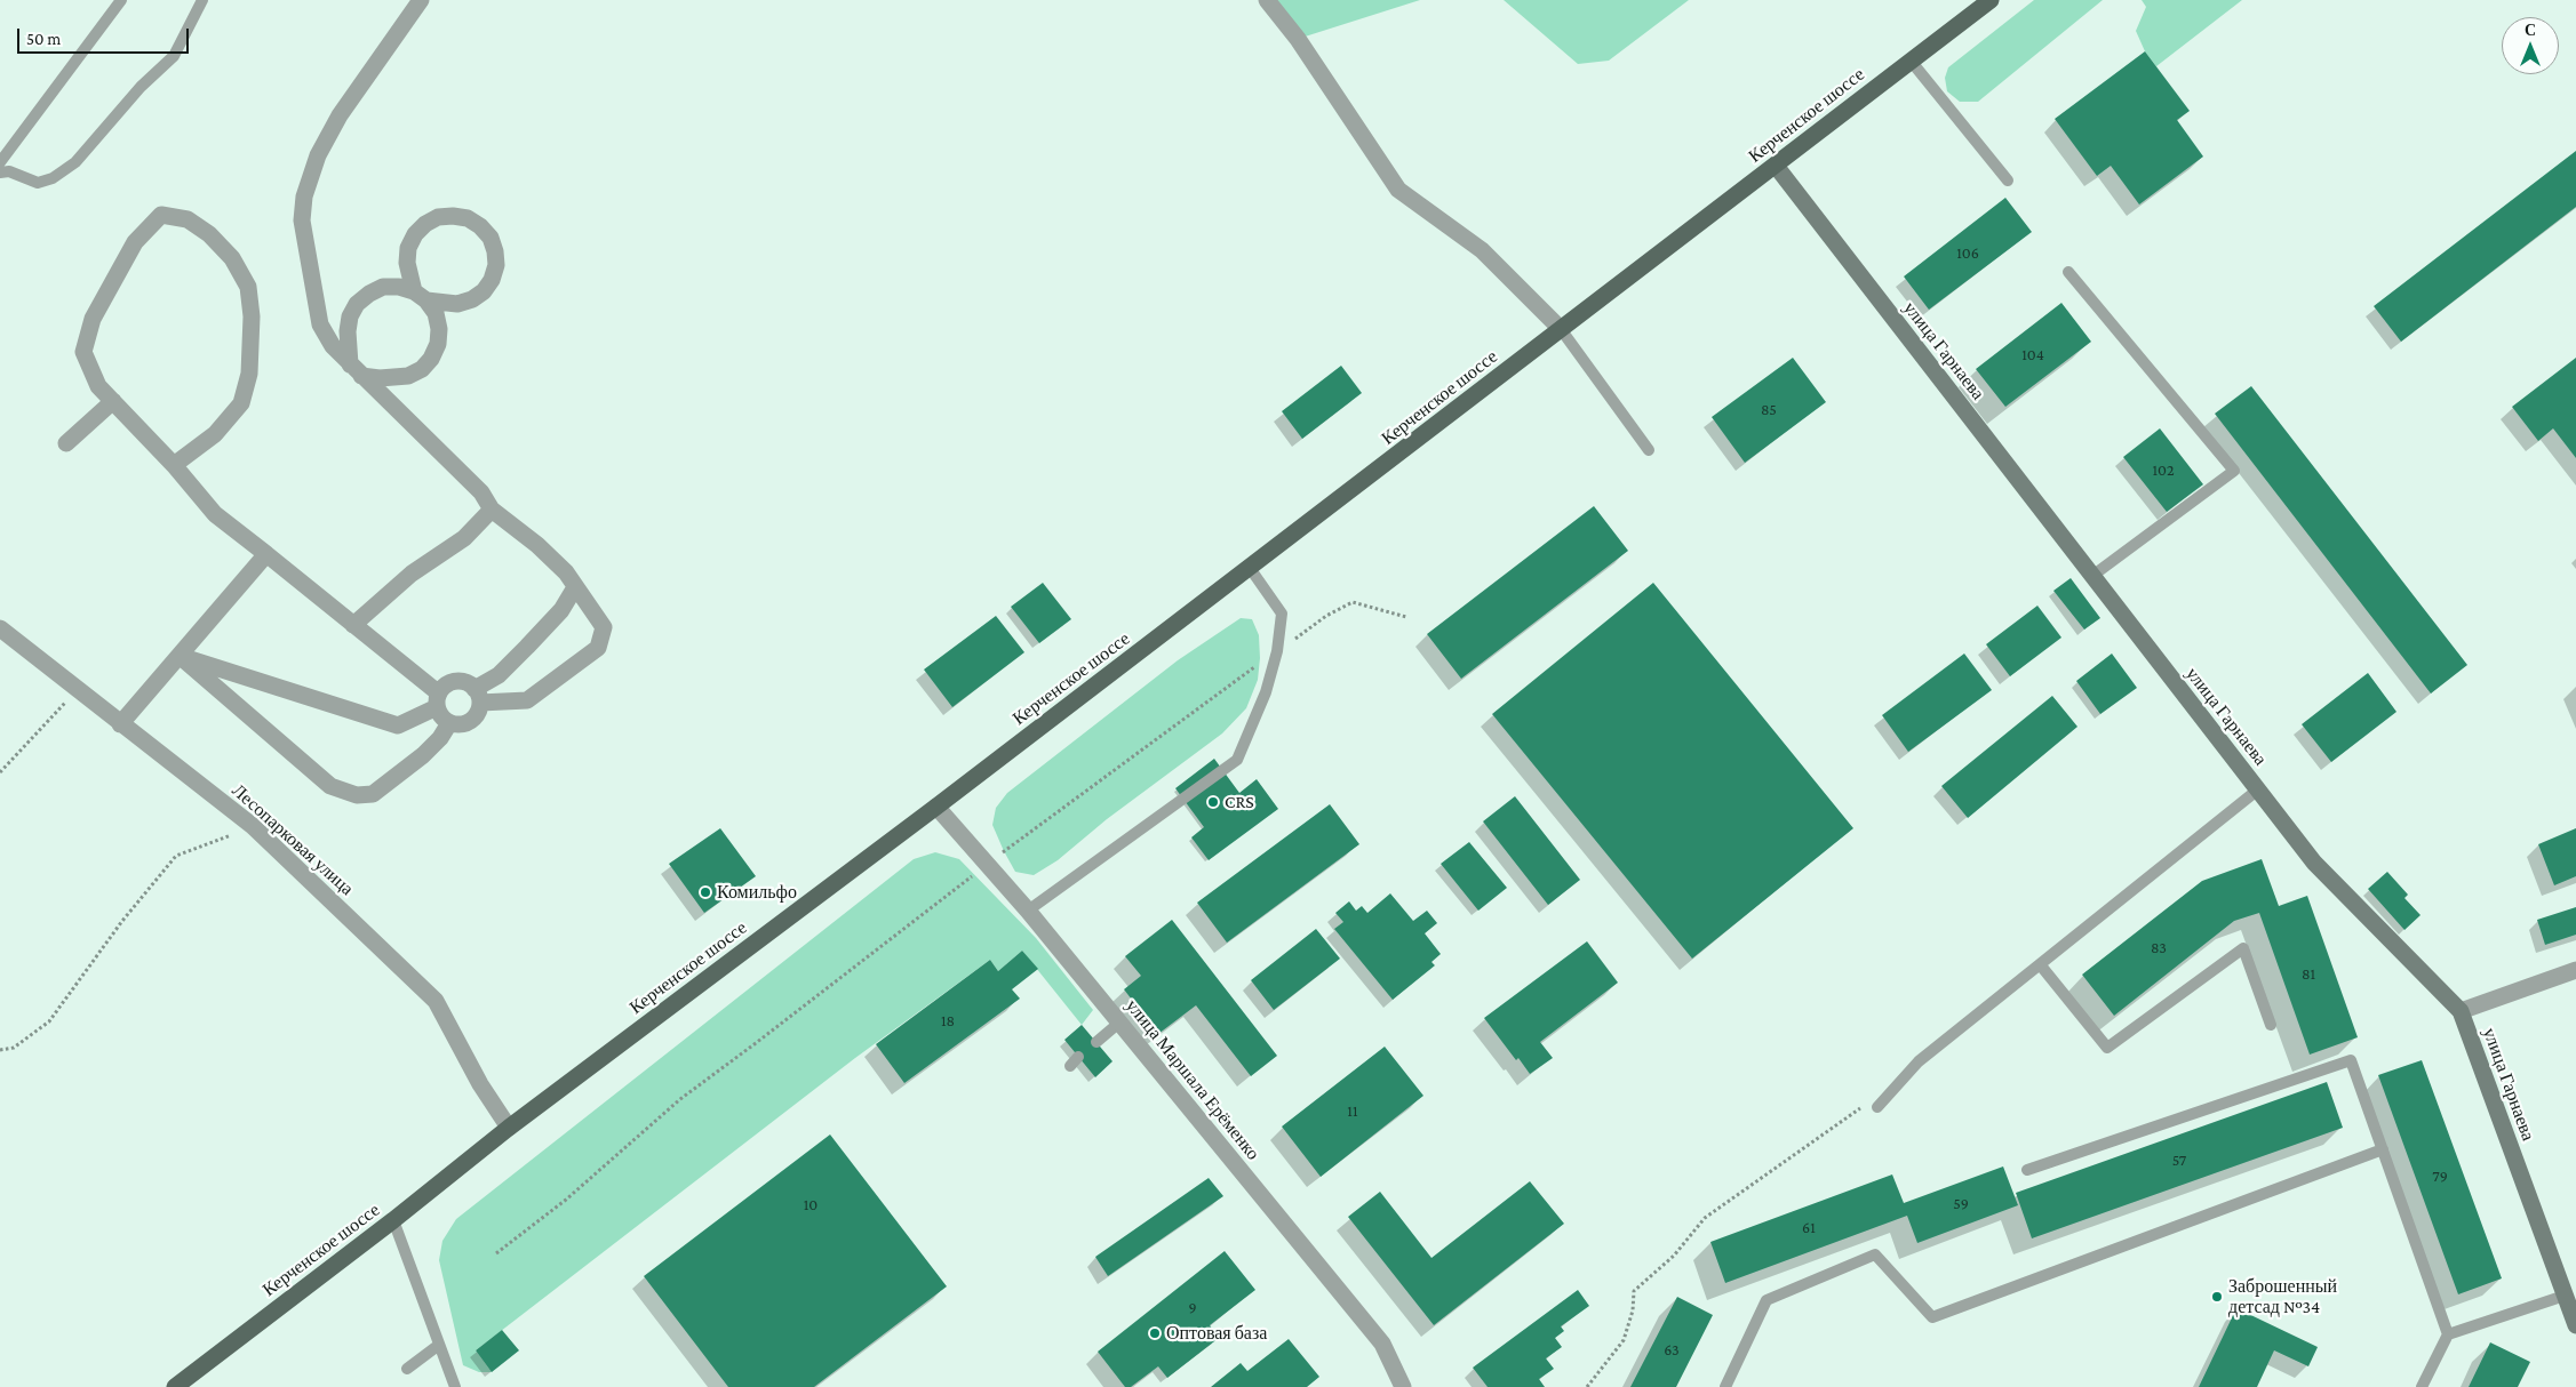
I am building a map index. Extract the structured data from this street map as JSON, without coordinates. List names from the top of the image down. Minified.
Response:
{"streets":{"main road":["Керченское шоссе"],"street":["улица Гарнаева","Лесопарковая улица","улица Маршала Ерёменко"]},"crossings":[["Керченское шоссе","улица Гарнаева"],["Керченское шоссе","Лесопарковая улица"],["Керченское шоссе","улица Маршала Ерёменко"]],"places":["CRS","Комильфо","Заброшенный детсад №34","Оптовая база"],"house_numbers":["106","104","85","102","83","81","18","11","57","79","59","10","61","9","63"],"scale_bar":"50 m","north":"top"}
